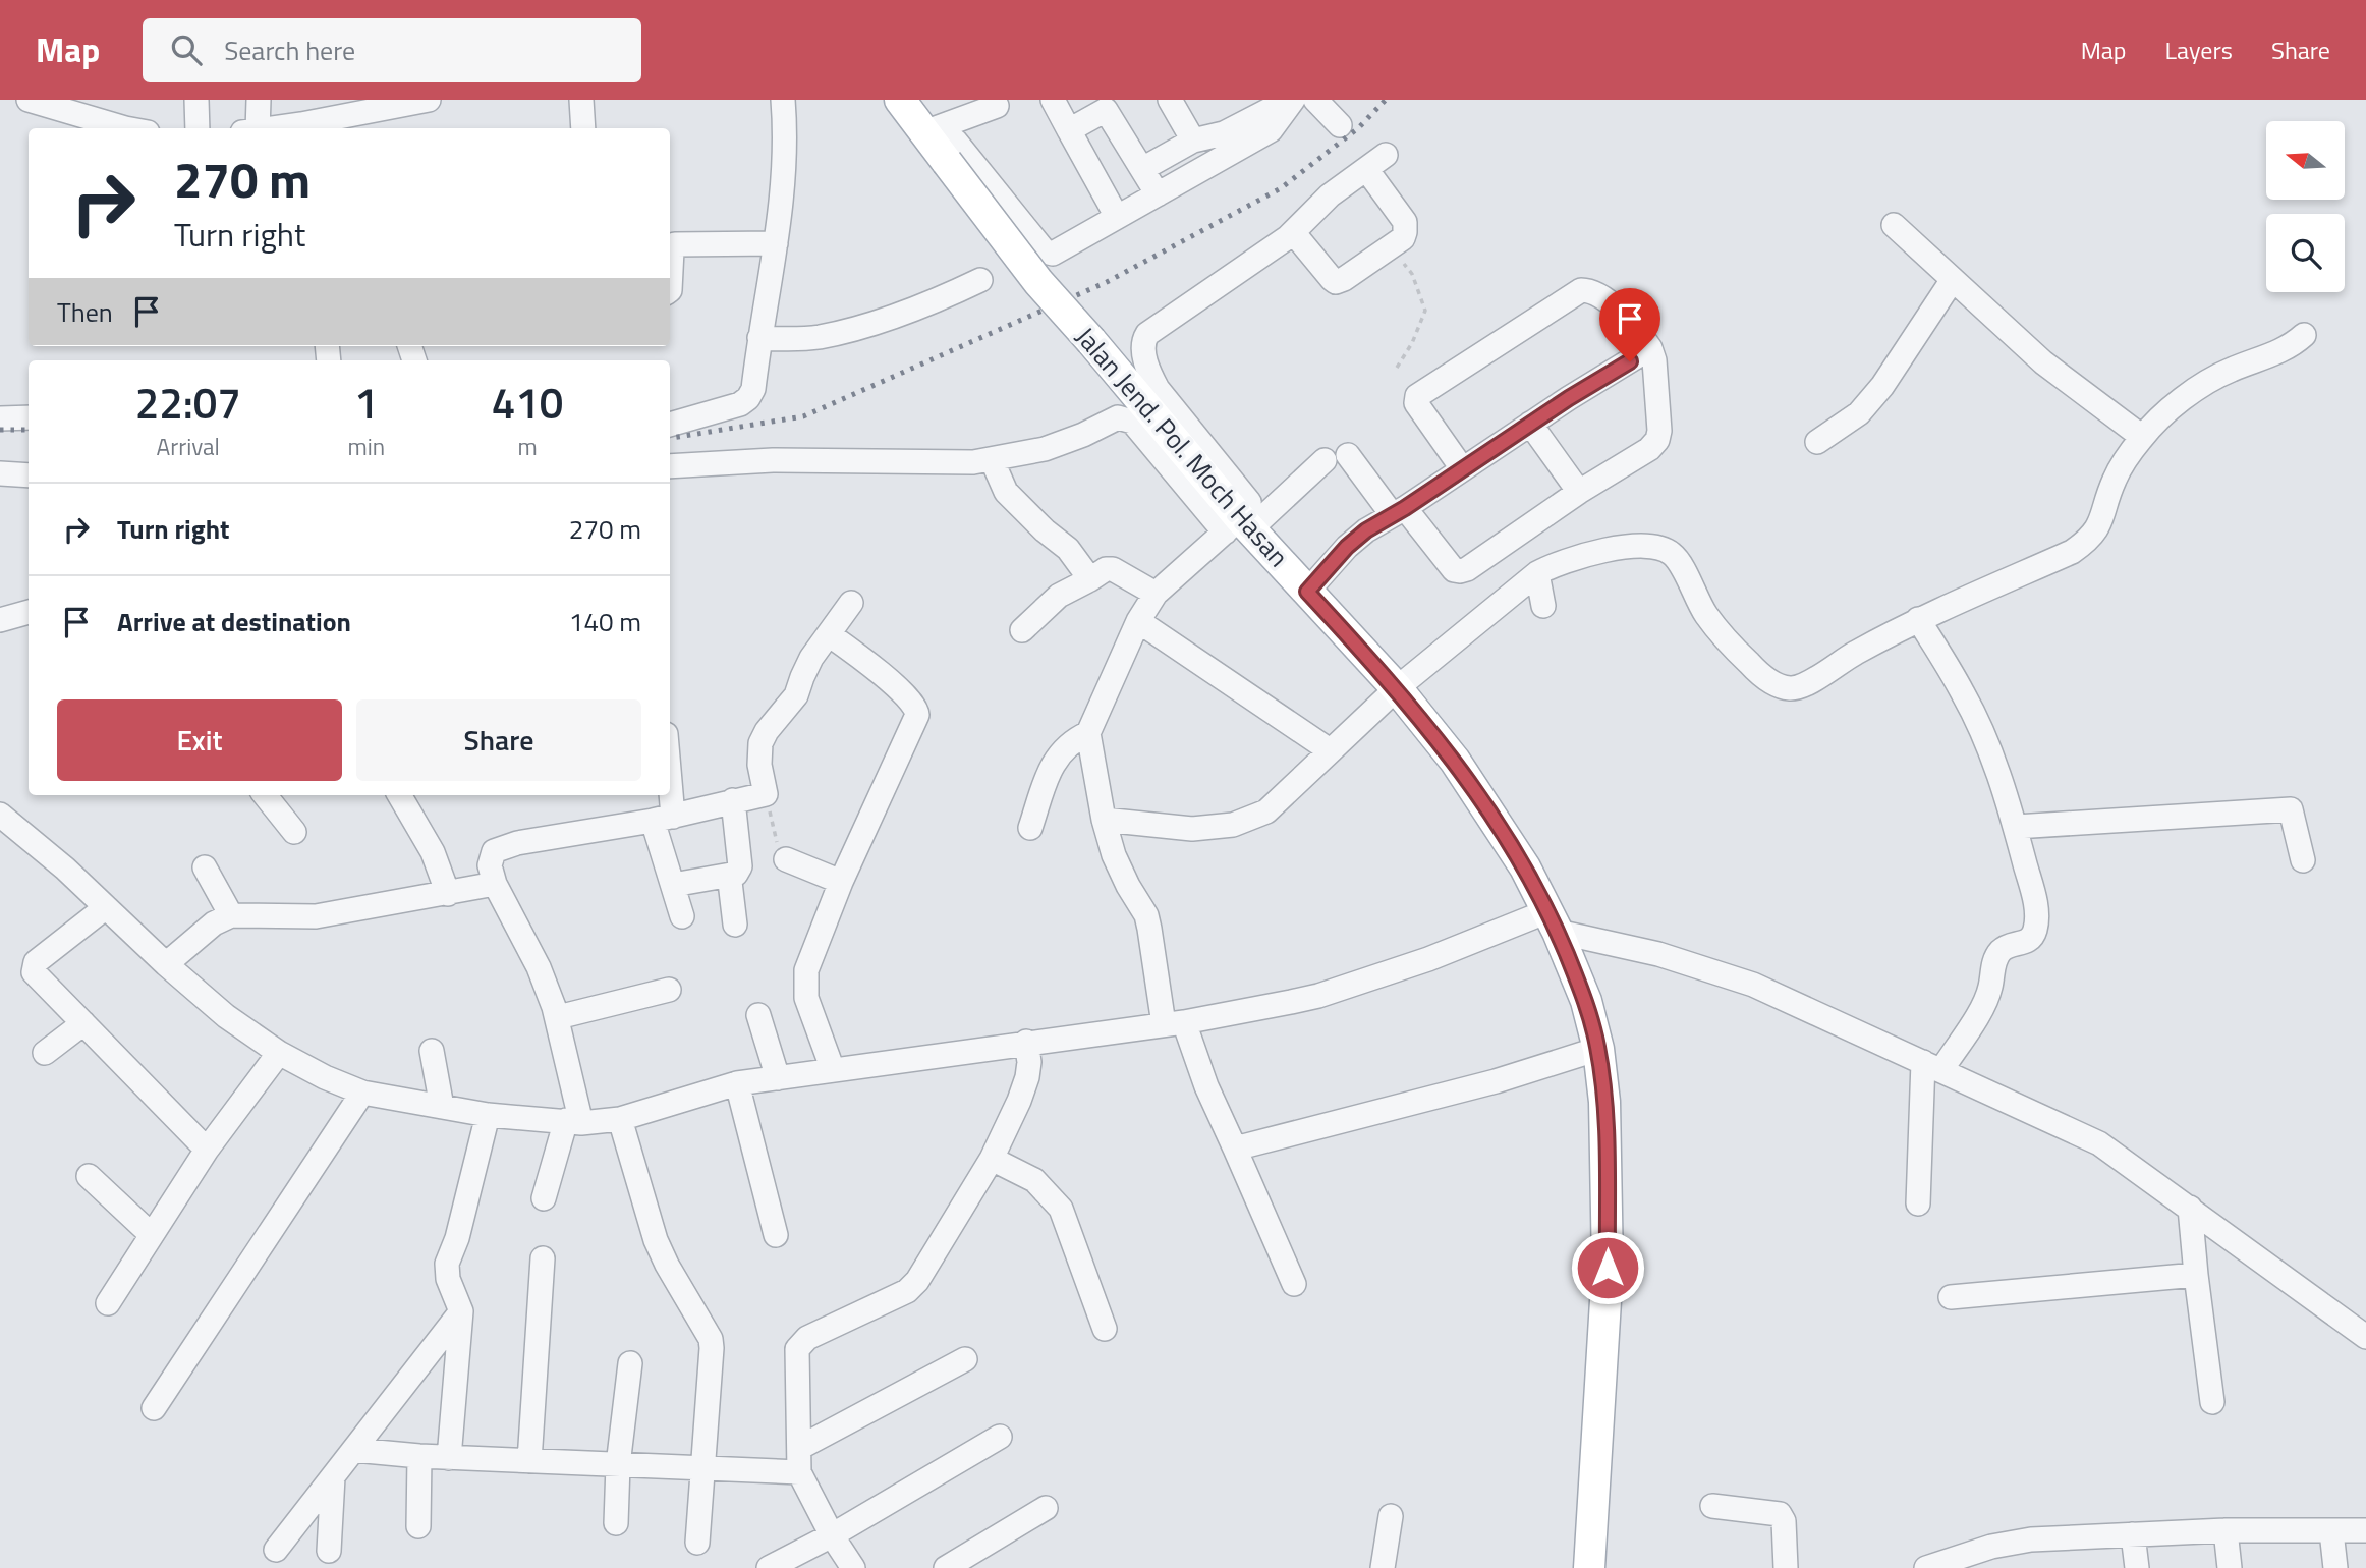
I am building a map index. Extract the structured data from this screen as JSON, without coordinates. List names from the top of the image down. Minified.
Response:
{"streets":{"main road":["Jalan Jend. Pol. Moch Hasan"]},"north":"left","page":{"header":"Map","search":"Search here","nav":["Map","Layers","Share"],"turn":["270 m","Turn right"],"then":"Then","eta":["22:07","Arrival","1","min","410","m"],"list":[{"name":"Turn right","value":"270 m"},{"name":"Arrive at destination","value":"140 m"}],"buttons":["Exit","Share"]}}
